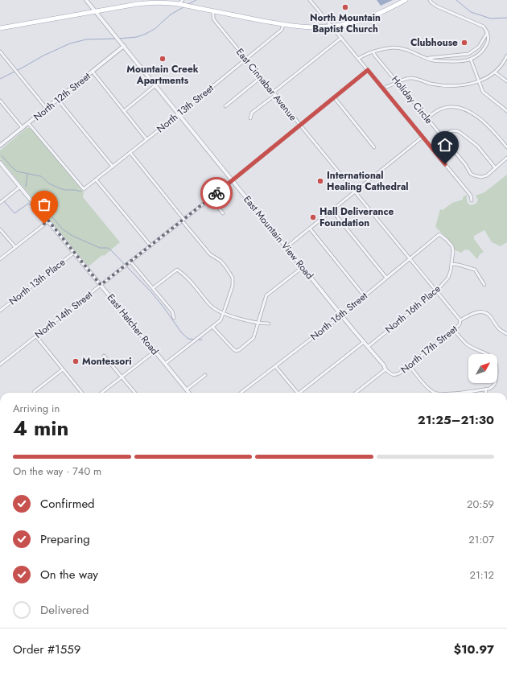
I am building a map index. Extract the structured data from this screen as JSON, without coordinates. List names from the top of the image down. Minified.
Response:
{"streets":{"street":["East Cinnabar Avenue","North 12th Street","Holiday Circle","North 13th Street","East Mountain View Road","North 13th Place","North 16th Place","North 14th Street","North 16th Street","East Hatcher Road","North 17th Street"]},"crossings":[["East Cinnabar Avenue","North 13th Street"],["East Cinnabar Avenue","North 16th Place"],["East Cinnabar Avenue","North 14th Street"],["East Cinnabar Avenue","North 16th Street"],["East Cinnabar Avenue","North 17th Street"],["North 12th Street","North 13th Street"],["North 12th Street","East Mountain View Road"],["North 13th Street","East Mountain View Road"],["East Mountain View Road","North 16th Place"],["East Mountain View Road","North 14th Street"],["East Mountain View Road","North 16th Street"],["East Mountain View Road","North 17th Street"],["North 13th Place","East Hatcher Road"],["North 16th Place","North 16th Street"],["North 14th Street","East Hatcher Road"]],"places":["North Mountain Baptist Church","Clubhouse","Mountain Creek Apartments","International Healing Cathedral","Hall Deliverance Foundation","Montessori"],"north":"top right","page":{"heading":["4 min","Arriving in","21:25–21:30"],"panel":["Order #1559","$10.97"],"bar":"On the way · 740 m","list":[["Confirmed","20:59"],["Preparing","21:07"],["On the way","21:12"],"Delivered"]}}
